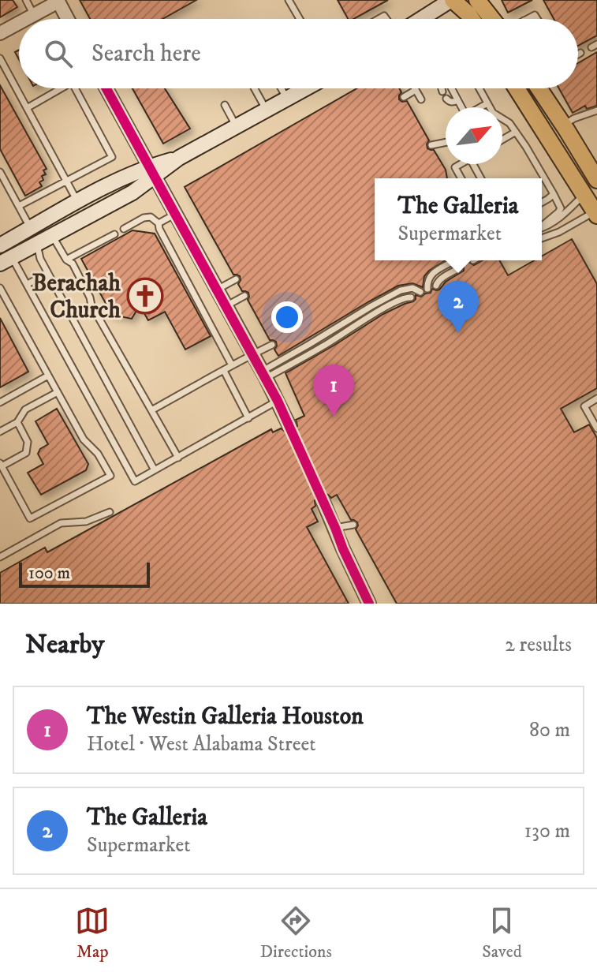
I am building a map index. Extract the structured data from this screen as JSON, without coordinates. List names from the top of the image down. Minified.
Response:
{"places":{"church":["Berachah Church"]},"scale_bar":"100 m","north":"top right","page":{"search":"Search here","popup":["The Galleria","Supermarket"],"pins":["2","1"],"scale":"100 m","heading":["Nearby","2 results"],"list":[{"mark":"1","name":"The Westin Galleria Houston","note":"Hotel · West Alabama Street","value":"80 m"},{"mark":"2","name":"The Galleria","note":"Supermarket","value":"130 m"}],"nav":["Map","Directions","Saved"]}}
